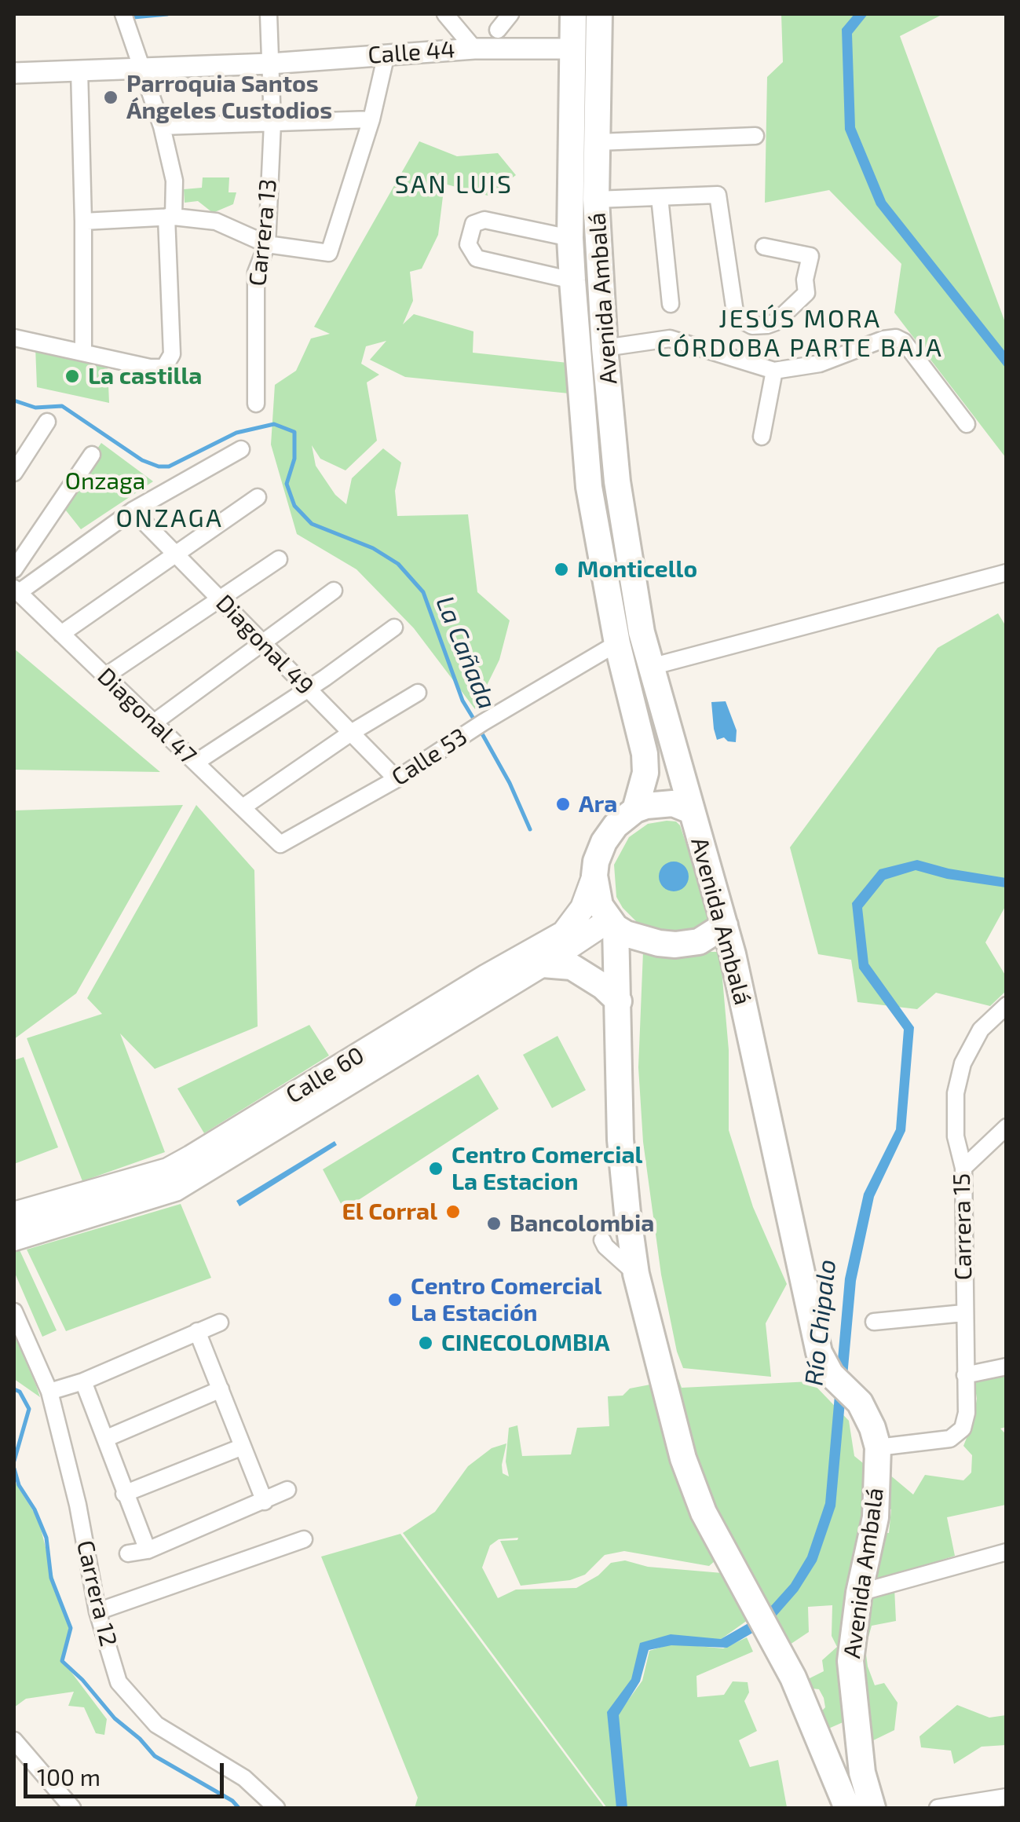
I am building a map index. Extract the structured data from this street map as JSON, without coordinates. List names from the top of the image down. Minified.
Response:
{"streets":{"main road":["Avenida Ambalá","Calle 60"],"street":["Calle 44","Carrera 13","Diagonal 49","Diagonal 47","Calle 53","Carrera 15","Carrera 12"]},"crossings":[["Calle 44","Carrera 13"],["Calle 44","Avenida Ambalá"],["Avenida Ambalá","Calle 53"],["Avenida Ambalá","Calle 60"],["Avenida Ambalá","Carrera 15"],["Diagonal 49","Calle 53"],["Diagonal 47","Calle 53"]],"districts":["SAN LUIS","JESÚS MORA CÓRDOBA PARTE BAJA","ONZAGA"],"water":["La Cañada","Río Chipalo"],"parks":["Onzaga"],"places":["Parroquia Santos Ángeles Custodios","La castilla","Monticello","Ara","Centro Comercial La Estacion","El Corral","Bancolombia","Centro Comercial La Estación","CINECOLOMBIA"],"scale_bar":"100 m"}
